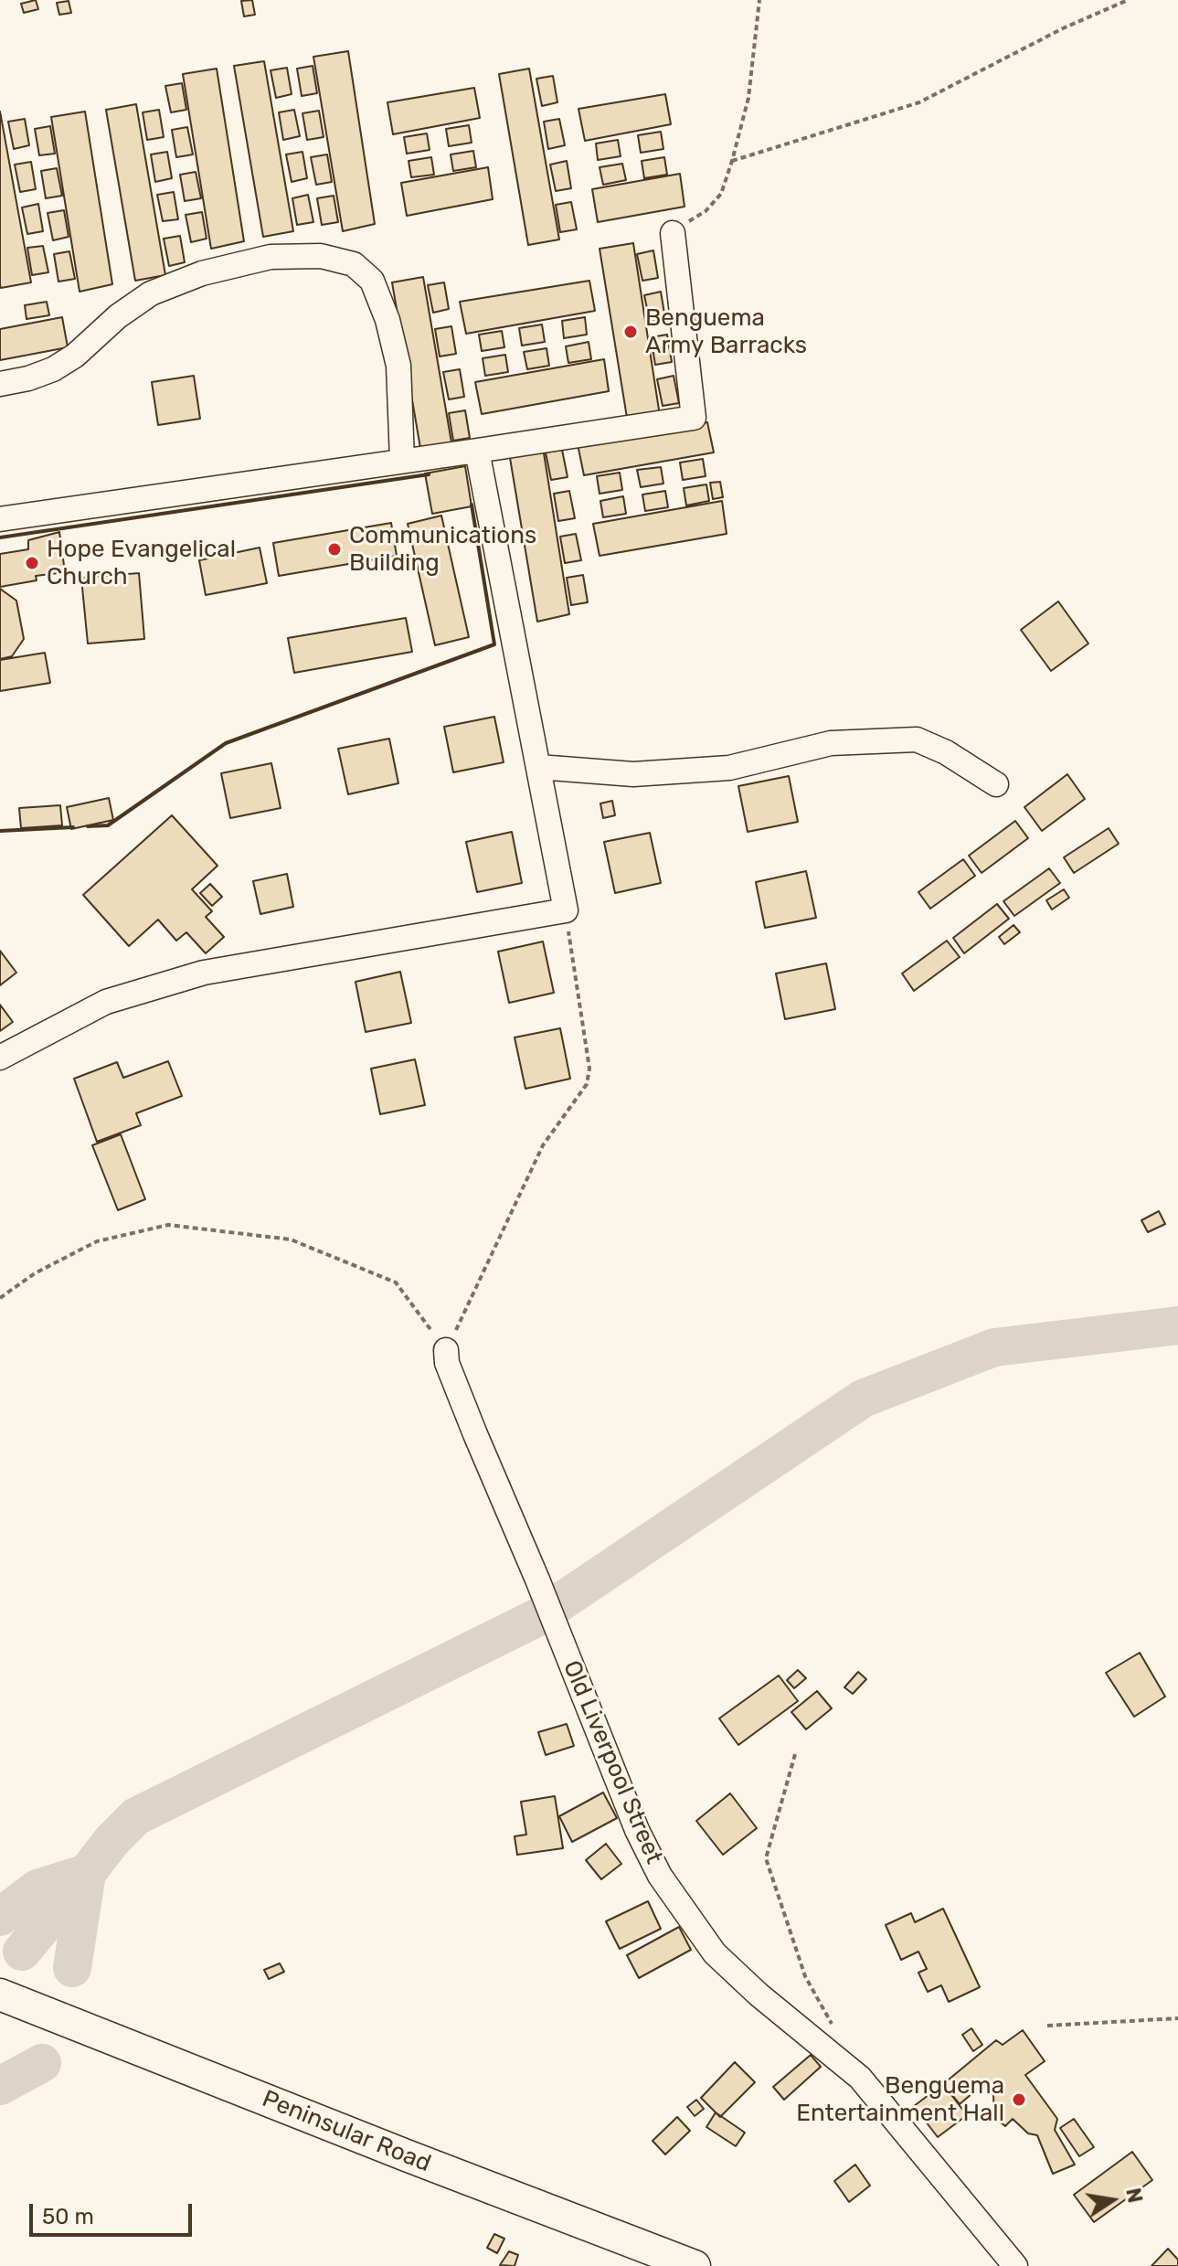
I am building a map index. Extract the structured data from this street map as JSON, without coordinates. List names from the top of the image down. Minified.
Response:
{"streets":{"main road":["Peninsular Road"],"street":["Old Liverpool Street"]},"places":["Benguema Army Barracks","Communications Building","Hope Evangelical Church","Benguema Entertainment Hall"],"scale_bar":"50 m","north":"right"}
